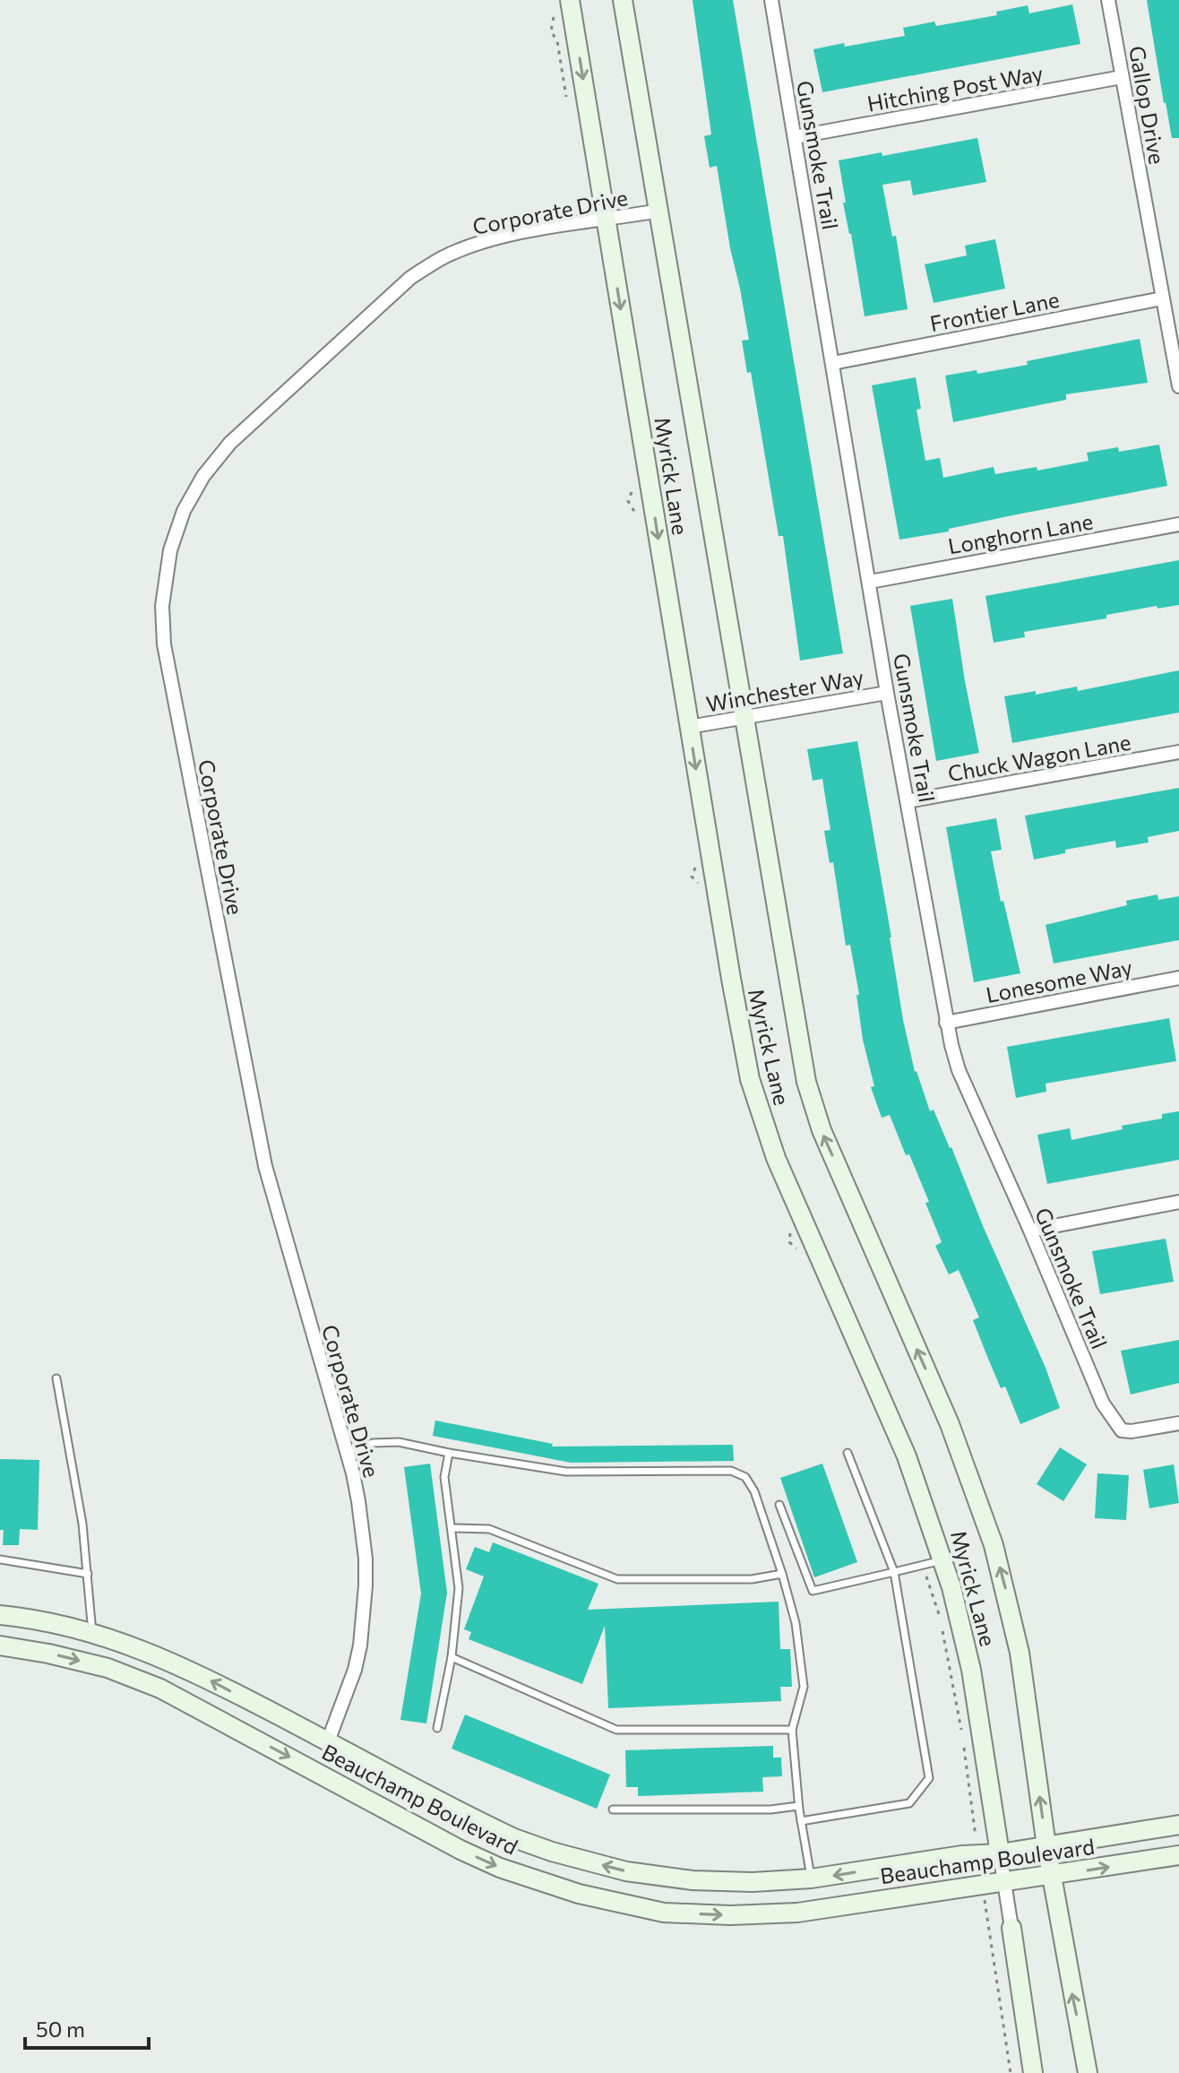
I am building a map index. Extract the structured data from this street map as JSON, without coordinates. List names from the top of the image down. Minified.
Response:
{"streets":{"street":["Hitching Post Way","Gallop Drive","Gunsmoke Trail","Corporate Drive","Frontier Lane","Myrick Lane","Longhorn Lane","Winchester Way","Chuck Wagon Lane","Lonesome Way","Beauchamp Boulevard"]},"crossings":[["Hitching Post Way","Gallop Drive"],["Hitching Post Way","Gunsmoke Trail"],["Gallop Drive","Frontier Lane"],["Gunsmoke Trail","Frontier Lane"],["Gunsmoke Trail","Longhorn Lane"],["Gunsmoke Trail","Winchester Way"],["Gunsmoke Trail","Chuck Wagon Lane"],["Gunsmoke Trail","Lonesome Way"],["Corporate Drive","Myrick Lane"],["Corporate Drive","Beauchamp Boulevard"],["Myrick Lane","Winchester Way"],["Myrick Lane","Beauchamp Boulevard"]],"scale_bar":"50 m"}
